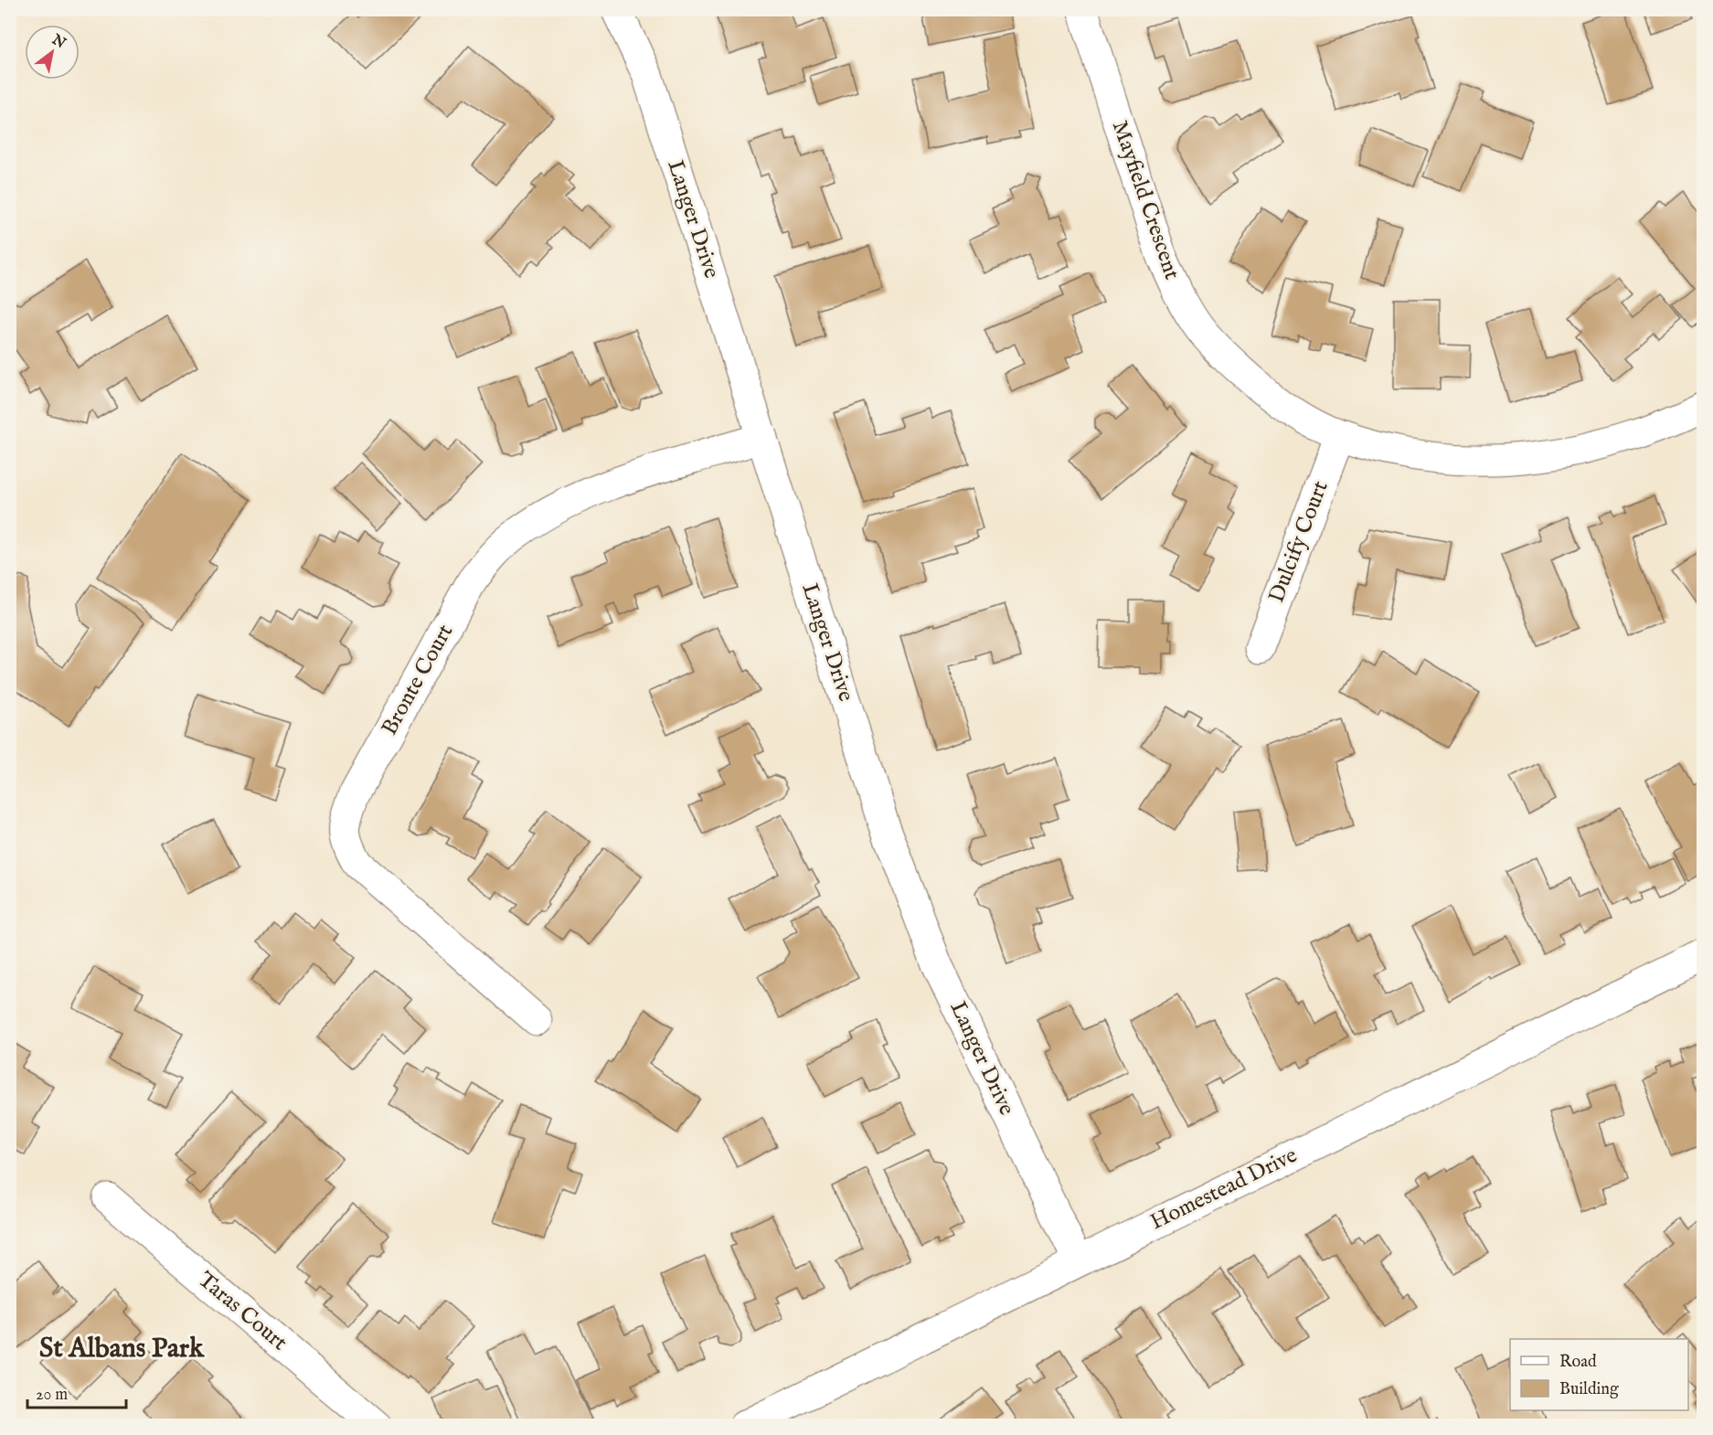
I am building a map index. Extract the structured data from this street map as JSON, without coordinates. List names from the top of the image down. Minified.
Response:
{"streets":{"street":["Mayfield Crescent","Langer Drive","Dulcify Court","Bronte Court","Homestead Drive","Taras Court"]},"crossings":[["Mayfield Crescent","Dulcify Court"],["Langer Drive","Bronte Court"],["Langer Drive","Homestead Drive"]],"districts":["St Albans Park"],"legend":["Road","Building"],"scale_bar":"20 m","north":"top right"}
